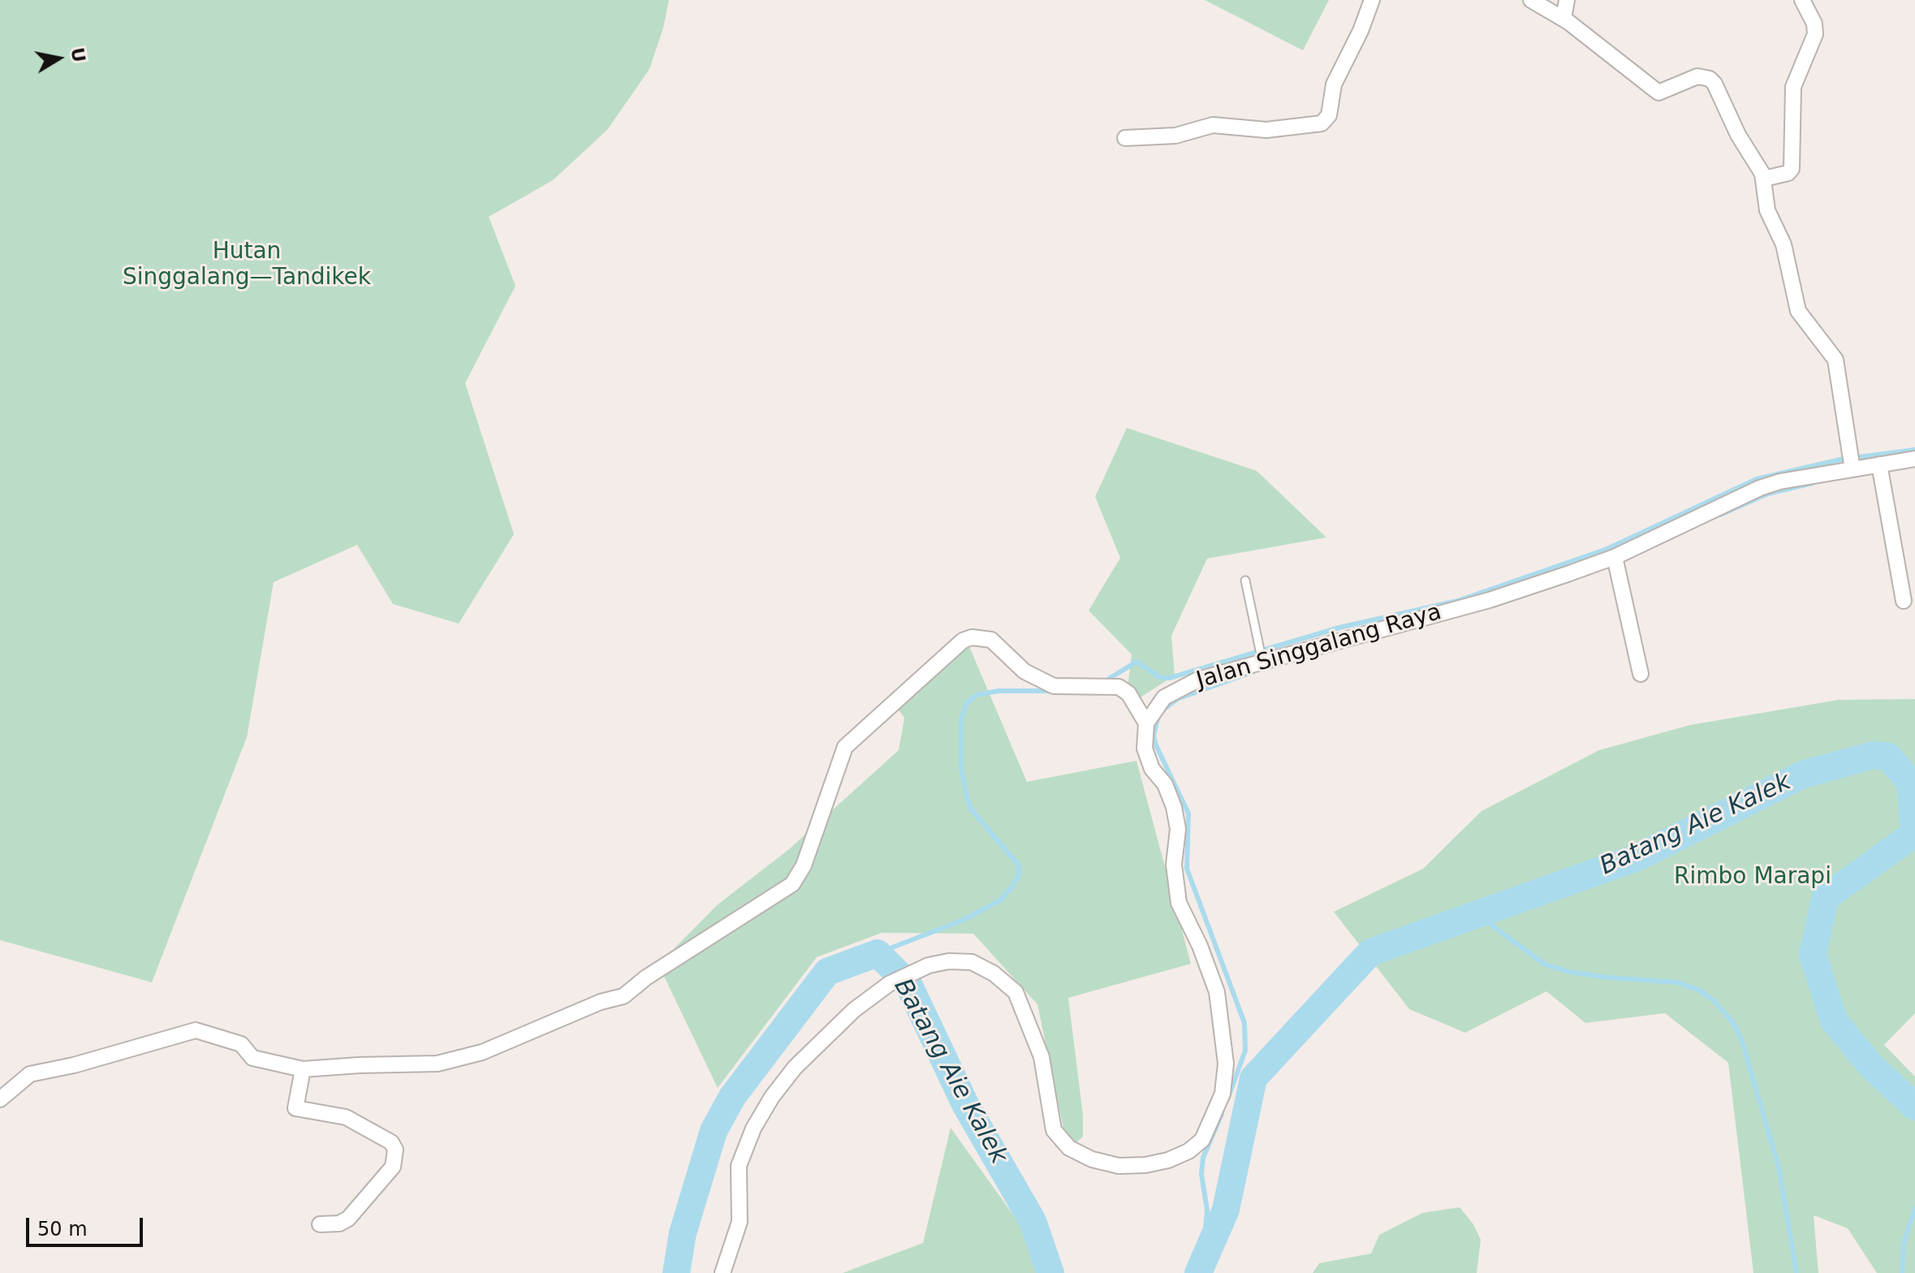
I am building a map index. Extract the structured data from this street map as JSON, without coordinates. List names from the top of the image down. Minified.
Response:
{"streets":{"street":["Jalan Singgalang Raya"]},"water":["Batang Aie Kalek"],"parks":["Hutan Singgalang—Tandikek","Rimbo Marapi"],"scale_bar":"50 m","north":"right"}
